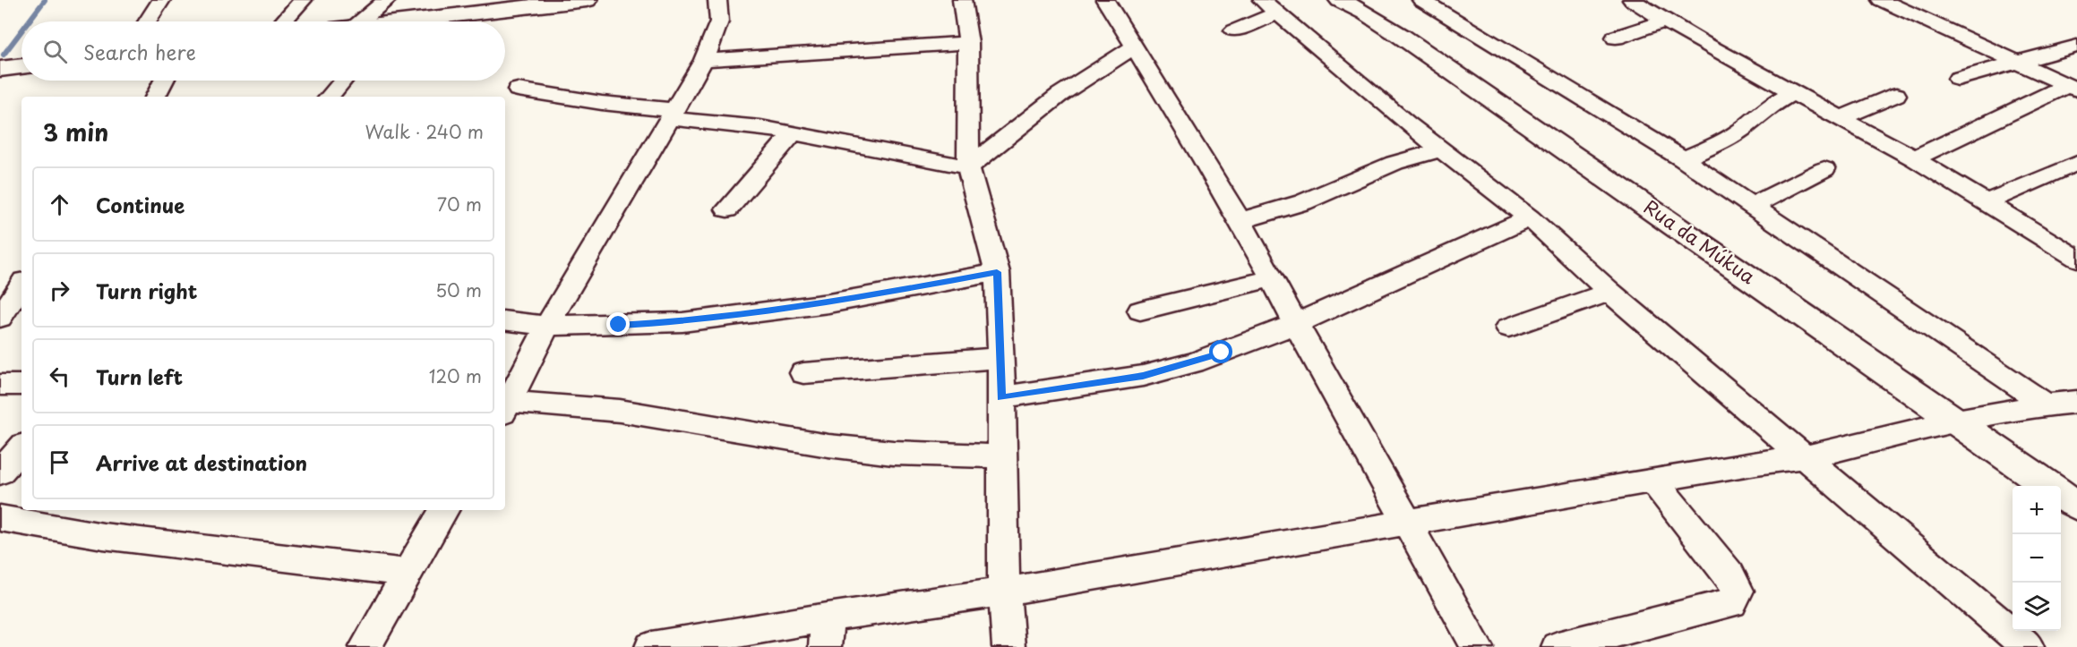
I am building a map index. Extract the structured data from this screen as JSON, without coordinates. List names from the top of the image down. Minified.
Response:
{"streets":{"street":["Rua da Múkua"]},"page":{"search":"Search here","heading":["3 min","Walk · 240 m"],"list":[["Continue","70 m"],["Turn right","50 m"],["Turn left","120 m"],"Arrive at destination"],"map_buttons":["+","−"]}}
